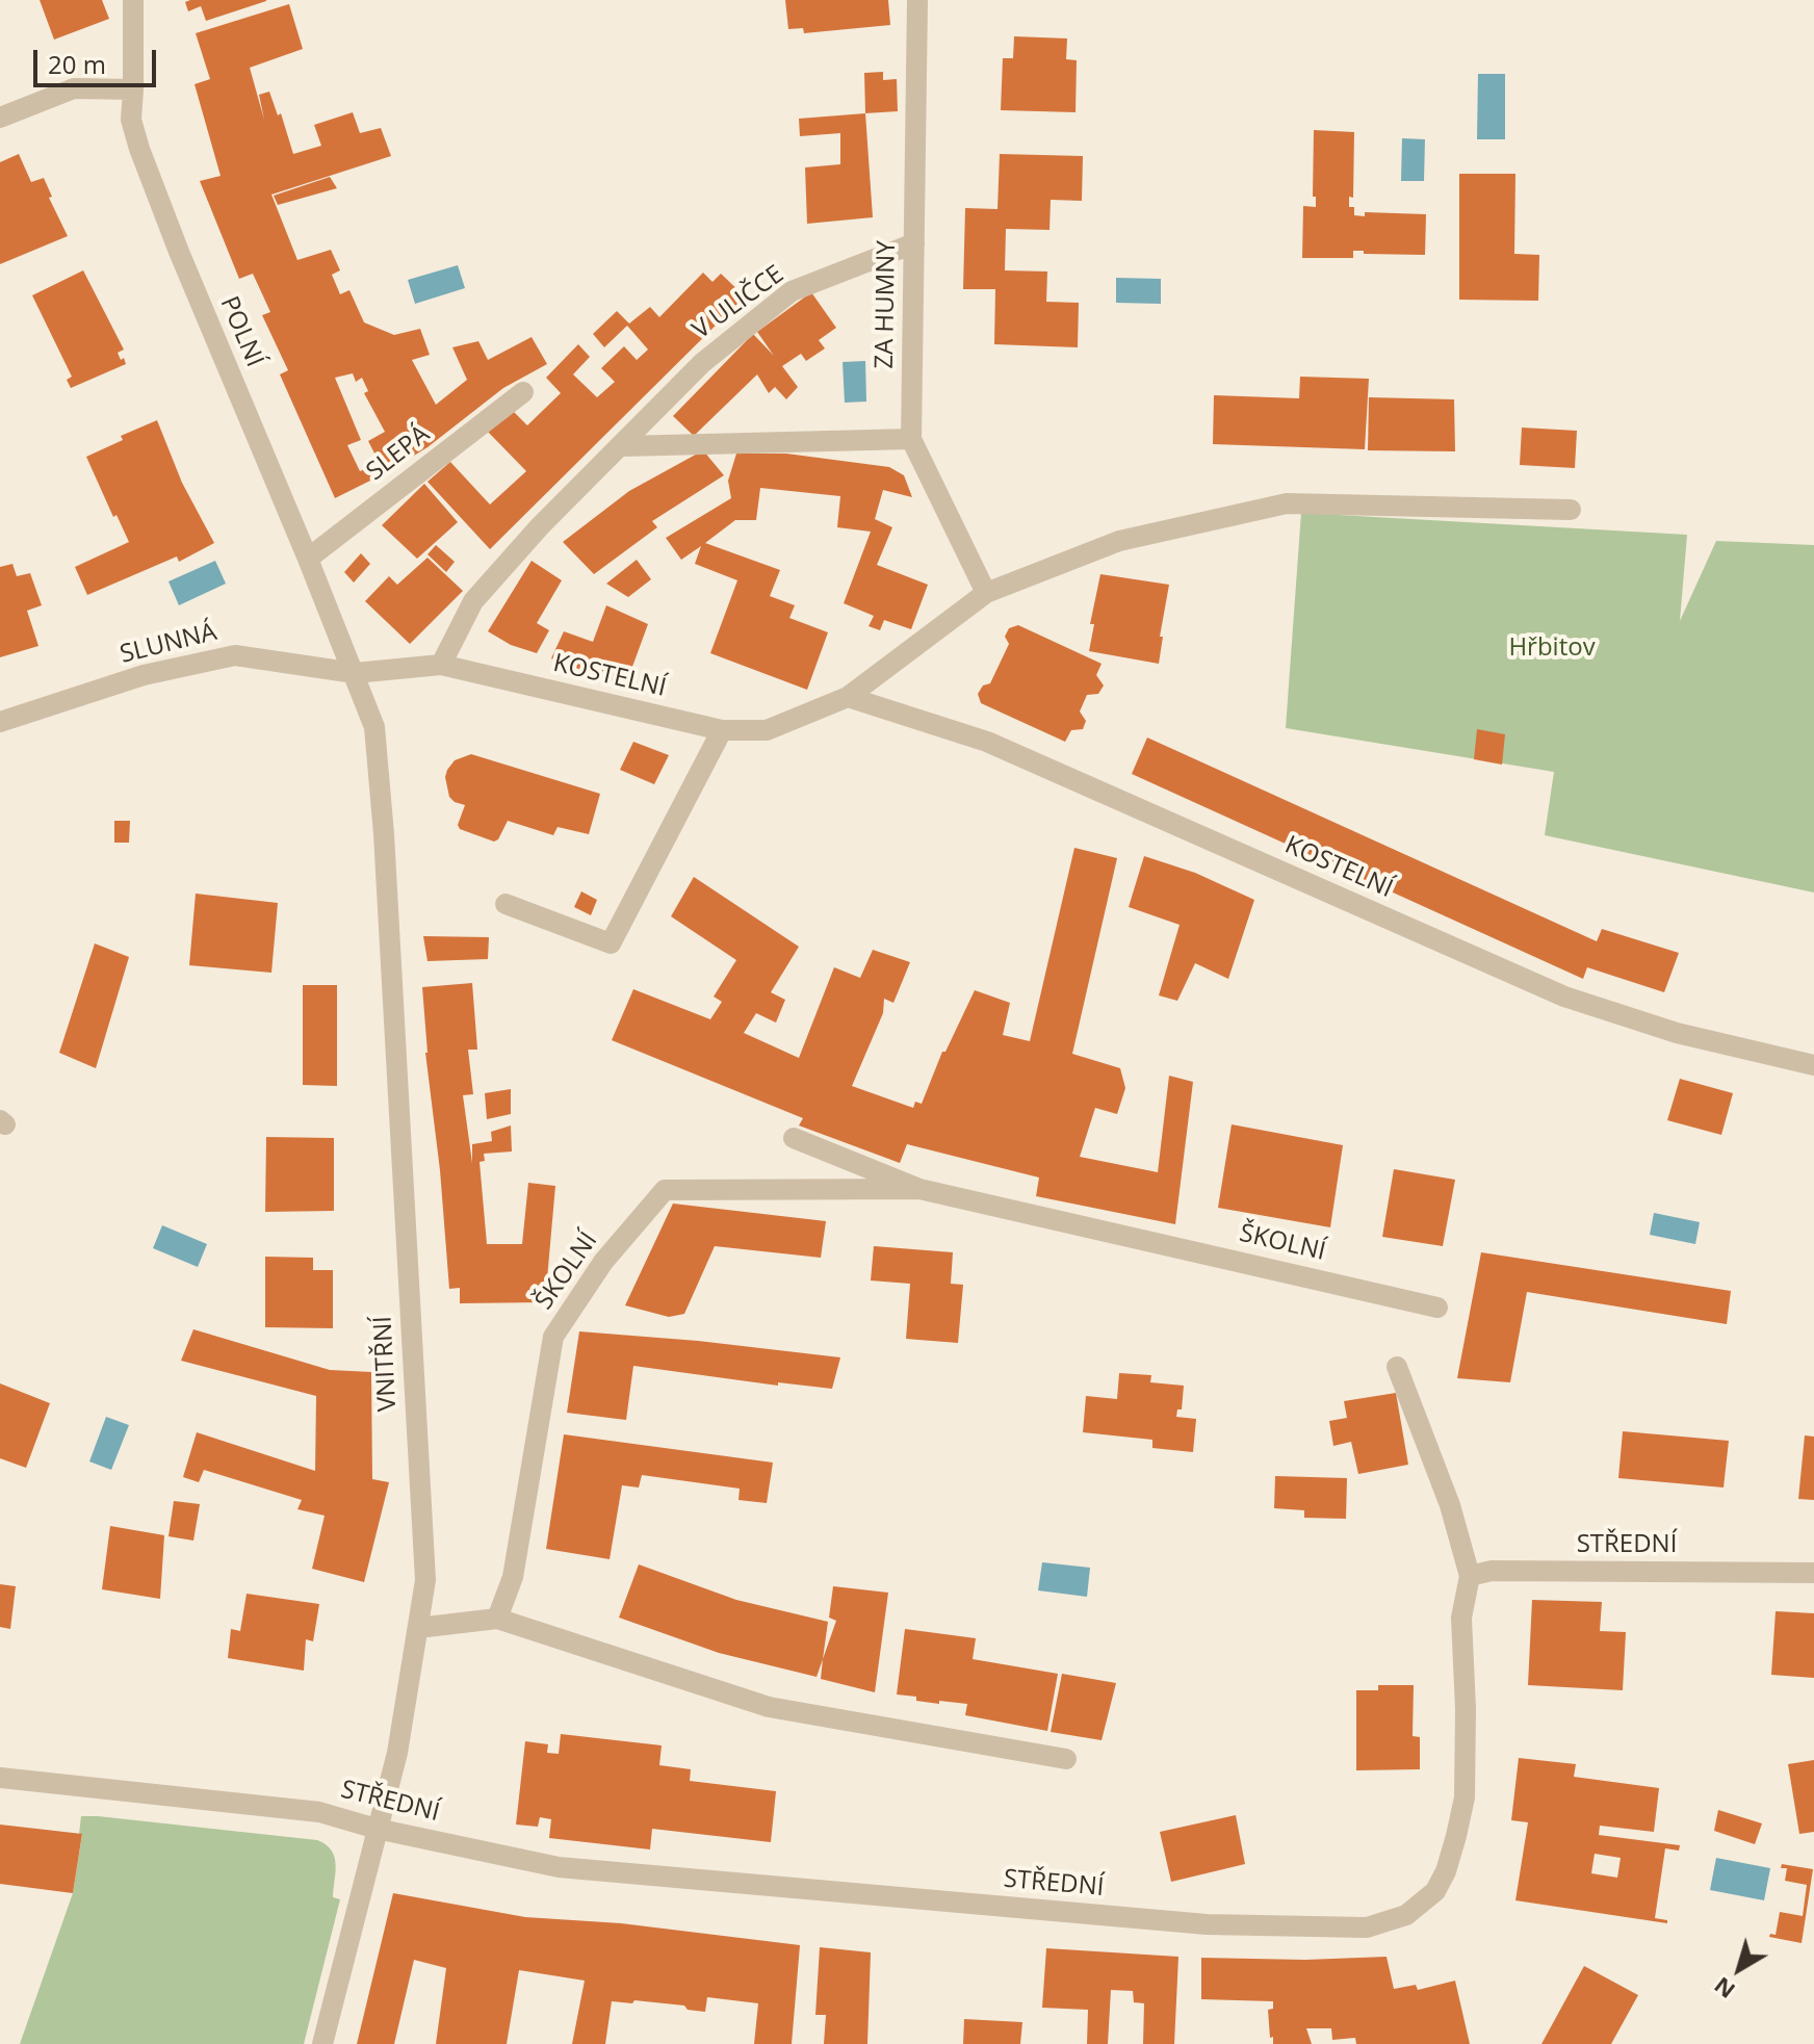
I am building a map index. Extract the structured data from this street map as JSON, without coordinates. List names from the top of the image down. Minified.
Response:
{"streets":{"street":["V ULIČCE","ZA HUMNY","POLNÍ","SLEPÁ","SLUNNÁ","KOSTELNÍ","ŠKOLNÍ","VNITŘNÍ","STŘEDNÍ"]},"crossings":[["V ULIČCE","ZA HUMNY"],["V ULIČCE","KOSTELNÍ"],["ZA HUMNY","KOSTELNÍ"],["POLNÍ","SLEPÁ"],["POLNÍ","SLUNNÁ"],["POLNÍ","KOSTELNÍ"],["POLNÍ","VNITŘNÍ"],["SLUNNÁ","KOSTELNÍ"],["SLUNNÁ","VNITŘNÍ"],["KOSTELNÍ","VNITŘNÍ"],["VNITŘNÍ","STŘEDNÍ"]],"parks":["Hřbitov"],"scale_bar":"20 m","north":"bottom left"}
